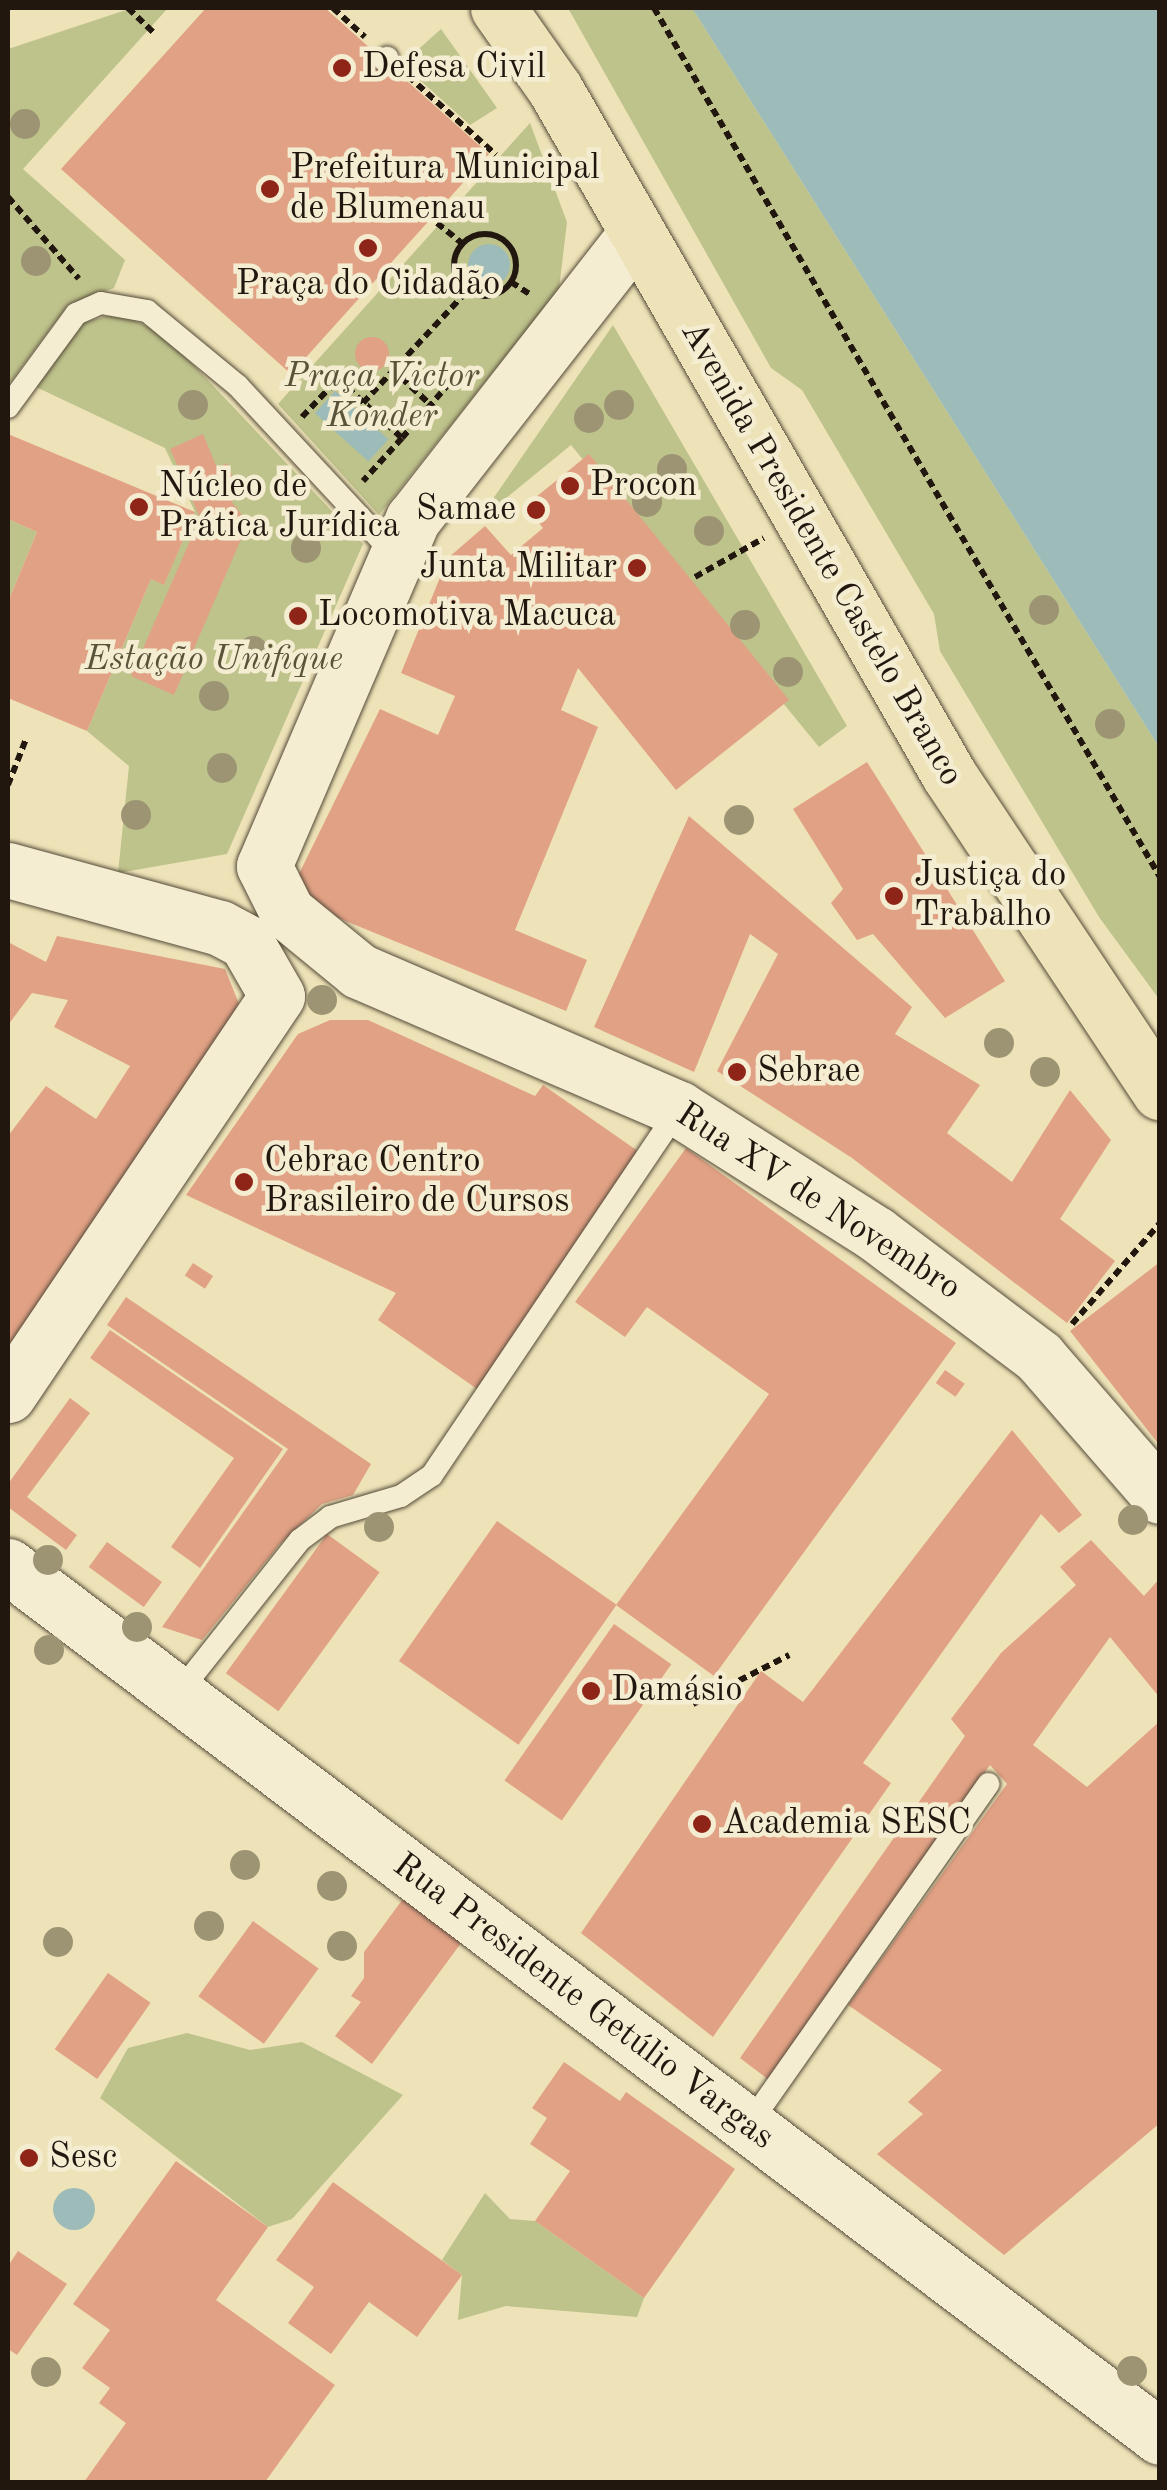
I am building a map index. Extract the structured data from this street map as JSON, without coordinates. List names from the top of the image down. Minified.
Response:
{"streets":{"main road":["Avenida Presidente Castelo Branco"],"street":["Rua XV de Novembro","Rua Presidente Getúlio Vargas"]},"parks":["Praça Victor Konder","Estação Unifique"],"places":["Defesa Civil","Prefeitura Municipal de Blumenau","Praça do Cidadão","Procon","Núcleo de Prática Jurídica","Samae","Junta Militar","Locomotiva Macuca","Justiça do Trabalho","Sebrae","Cebrac Centro Brasileiro de Cursos","Damásio","Academia SESC","Sesc"]}
